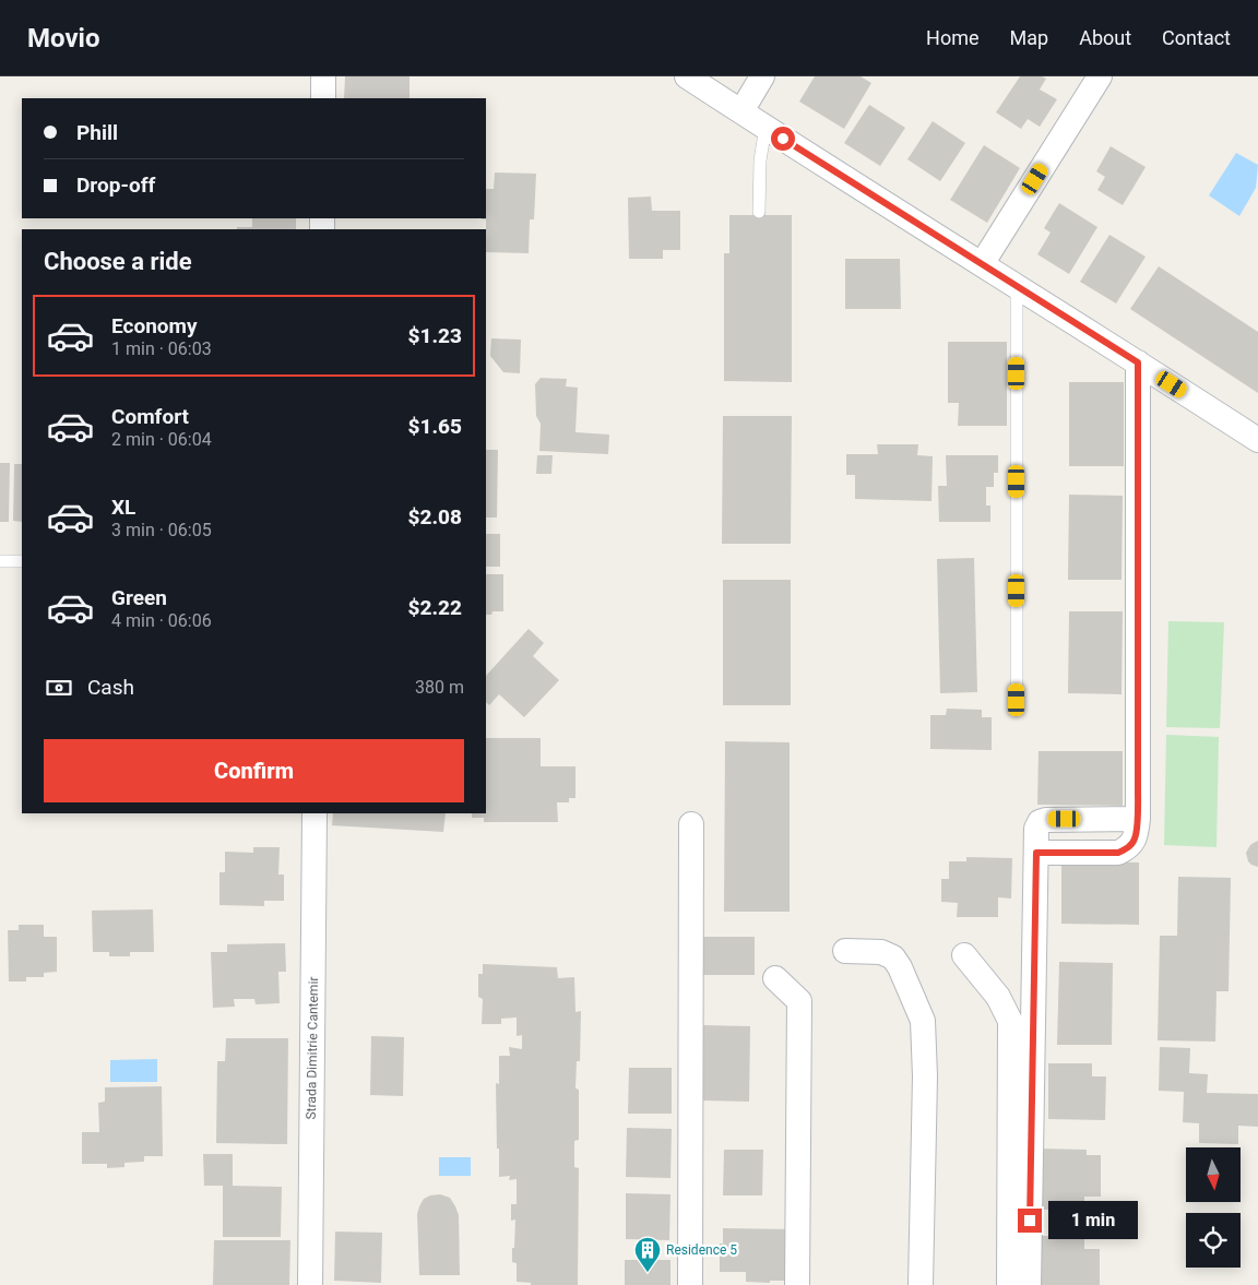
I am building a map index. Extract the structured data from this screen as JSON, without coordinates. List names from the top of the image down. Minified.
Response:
{"streets":{"street":["Strada Dimitrie Cantemir"]},"places":{"building":["Residence 5"]},"north":"bottom","page":{"header":"Movio","nav":["Home","Map","About","Contact"],"banner":["Phill","Drop-off"],"heading":"Choose a ride","list":[{"name":"Economy","note":"1 min · 06:03","value":"$1.23"},{"name":"Comfort","note":"2 min · 06:04","value":"$1.65"},{"name":"XL","note":"3 min · 06:05","value":"$2.08"},{"name":"Green","note":"4 min · 06:06","value":"$2.22"}],"pay":["Cash","380 m"],"buttons":"Confirm","bubble":"1 min"}}
